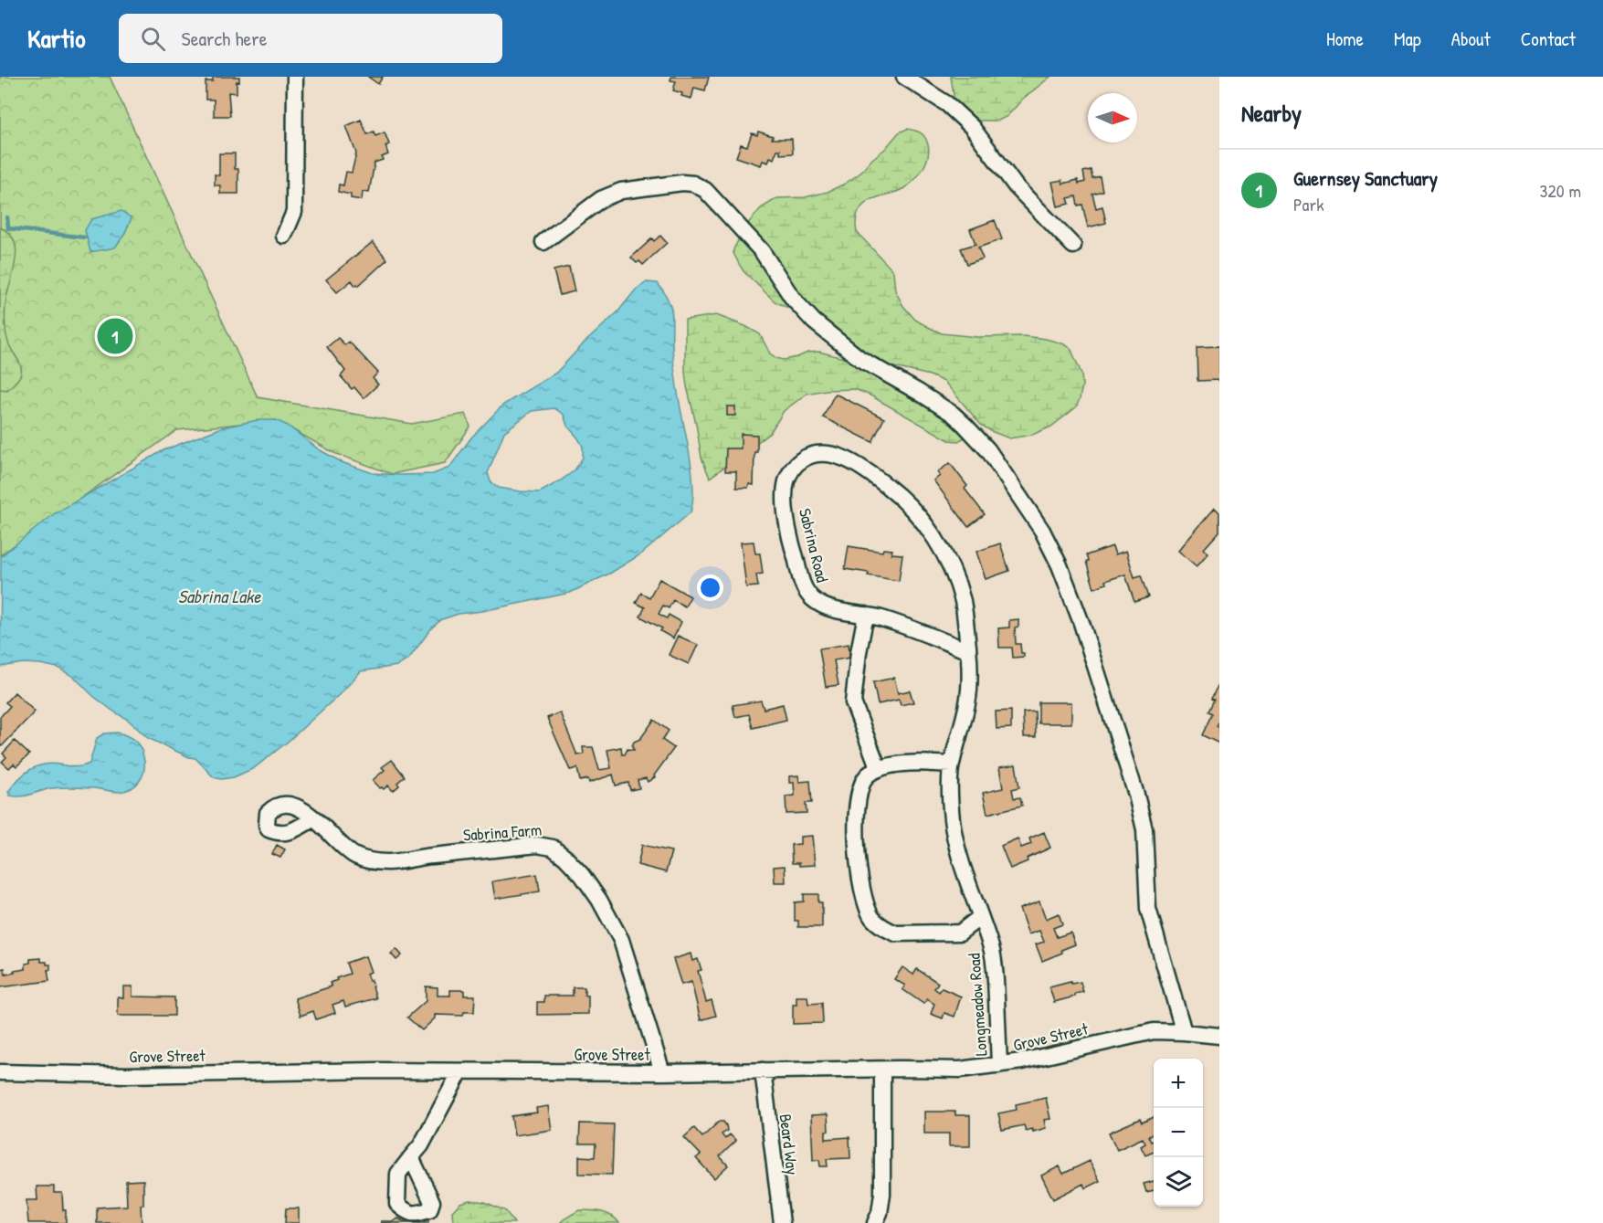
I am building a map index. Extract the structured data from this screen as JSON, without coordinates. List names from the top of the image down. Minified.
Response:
{"streets":{"street":["Sabrina Road","Sabrina Farm","Longmeadow Road","Grove Street","Beard Way"]},"crossings":[["Sabrina Road","Longmeadow Road"],["Sabrina Farm","Grove Street"],["Longmeadow Road","Grove Street"],["Grove Street","Beard Way"]],"water":["Sabrina Lake"],"north":"right","page":{"header":"Kartio","search":"Search here","nav":["Home","Map","About","Contact"],"heading":"Nearby","list":[{"mark":"1","name":"Guernsey Sanctuary","note":"Park","value":"320 m"}],"pins":"1","map_buttons":["+","−"]}}
